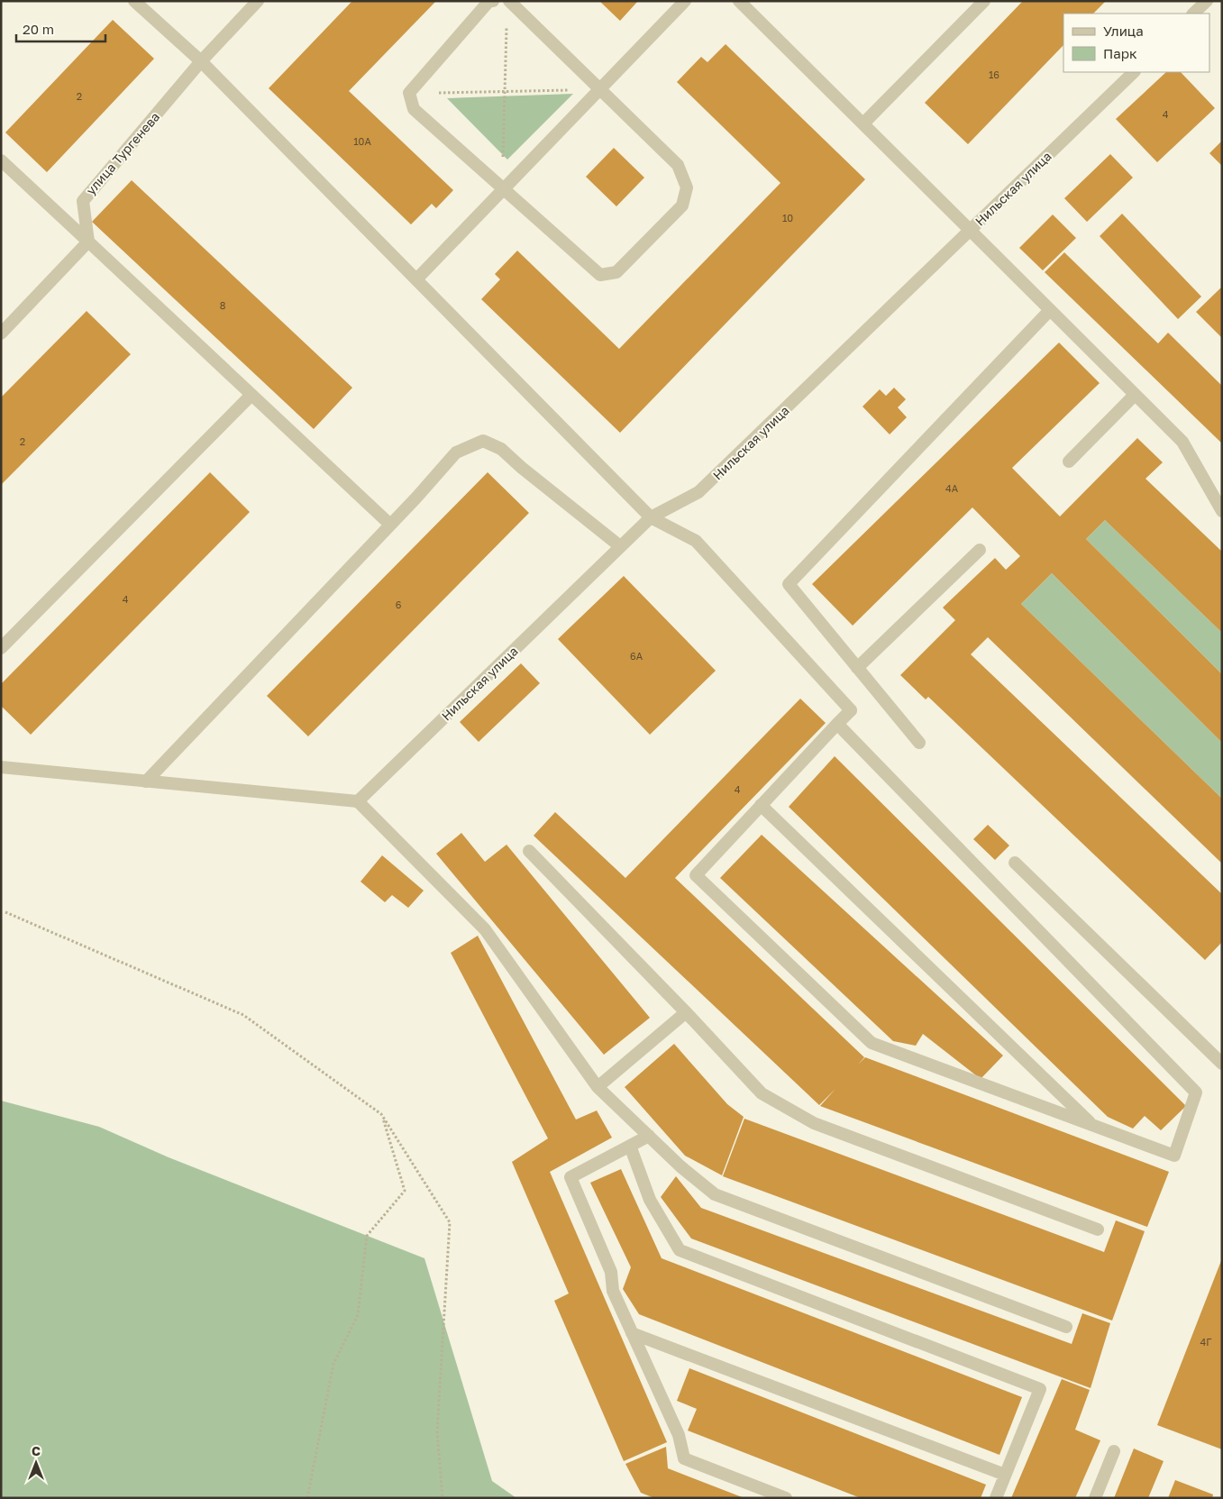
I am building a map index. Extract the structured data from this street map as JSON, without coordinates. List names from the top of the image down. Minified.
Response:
{"streets":{"street":["улица Тургенева","Нильская улица"]},"house_numbers":["16","2","4","10А","10","8","2","4А","4","6","6А","4","4Г"],"legend":["Улица","Парк"],"scale_bar":"20 m","north":"top"}
